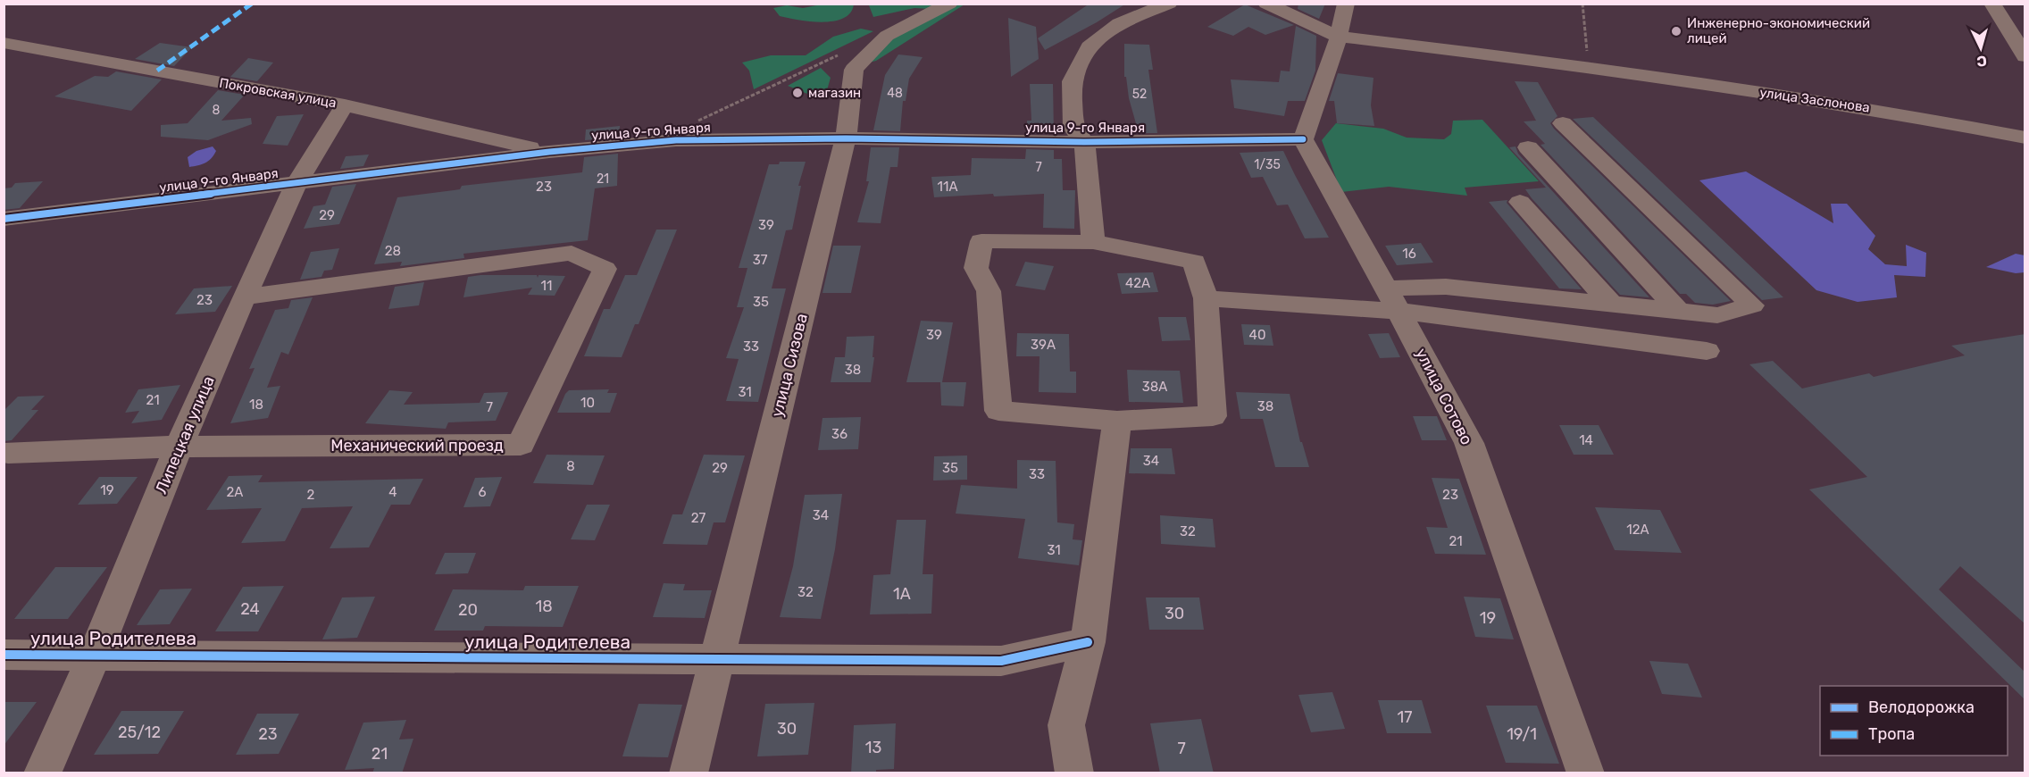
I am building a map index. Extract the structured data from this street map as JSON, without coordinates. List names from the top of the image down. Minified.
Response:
{"streets":{"street":["Покровская улица","улица Заслонова","улица 9-го Января","улица Сизова","улица Сотово","Липецкая улица","Механический проезд","улица Родителева"]},"crossings":[["Покровская улица","улица 9-го Января"],["Покровская улица","Липецкая улица"],["улица 9-го Января","улица Сизова"],["улица 9-го Января","улица Сотово"],["улица 9-го Января","Липецкая улица"],["улица Сизова","улица Родителева"],["Липецкая улица","Механический проезд"],["Липецкая улица","улица Родителева"]],"places":["Инженерно-экономический лицей","магазин"],"house_numbers":["48","52","8","1/35","7","21","23","11А","29","39","28","16","37","42А","11","23","35","39","40","39А","33","38","38А","31","21","10","18","38","7","36","14","34","8","29","35","33","19","2А","4","6","2","23","34","27","12А","32","21","31","32","1А","18","24","20","30","19","17","30","25/12","23","19/1","13","7","21"],"legend":["Велодорожка","Тропа"],"north":"bottom"}
